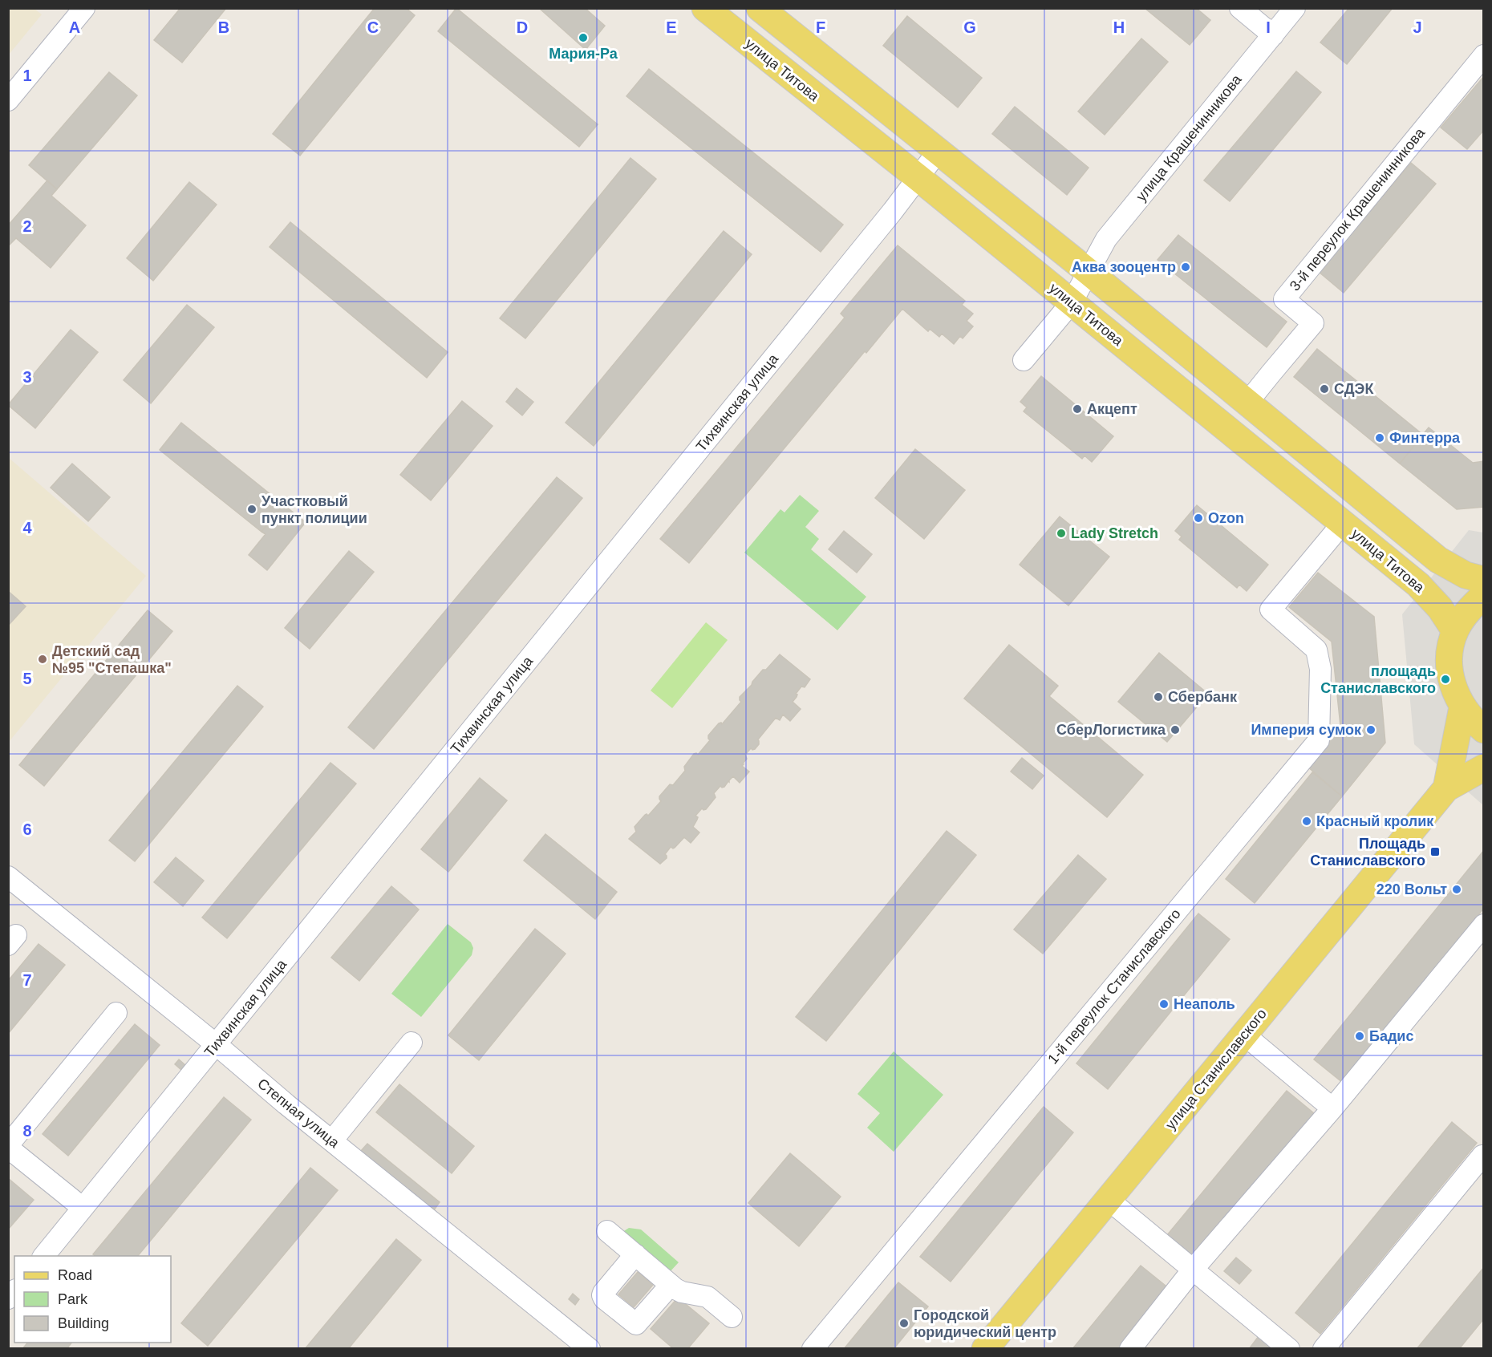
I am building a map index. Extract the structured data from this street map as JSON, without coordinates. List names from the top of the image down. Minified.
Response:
{"streets":{"main road":["улица Титова","улица Станиславского"],"street":["улица Крашенинникова","3-й переулок Крашенинникова","Тихвинская улица","1-й переулок Станиславского","Степная улица"]},"crossings":[["улица Титова","улица Крашенинникова"],["улица Титова","Тихвинская улица"],["улица Титова","1-й переулок Станиславского"],["Тихвинская улица","Степная улица"]],"places":{"other":["Мария-Ра","Аква зооцентр","СДЭК","Акцепт","Финтерра","Участковый пункт полиции","Ozon","Lady Stretch","Детский сад №95 \"Степашка\"","площадь Станиславского","Сбербанк","СберЛогистика","Империя сумок","Красный кролик","220 Вольт","Неаполь","Бадис","Городской юридический центр"],"transit":["Площадь Станиславского"]},"legend":["Road","Park","Building"],"grid":{"columns":["A","B","C","D","E","F","G","H","I","J"],"rows":["1","2","3","4","5","6","7","8"]}}
